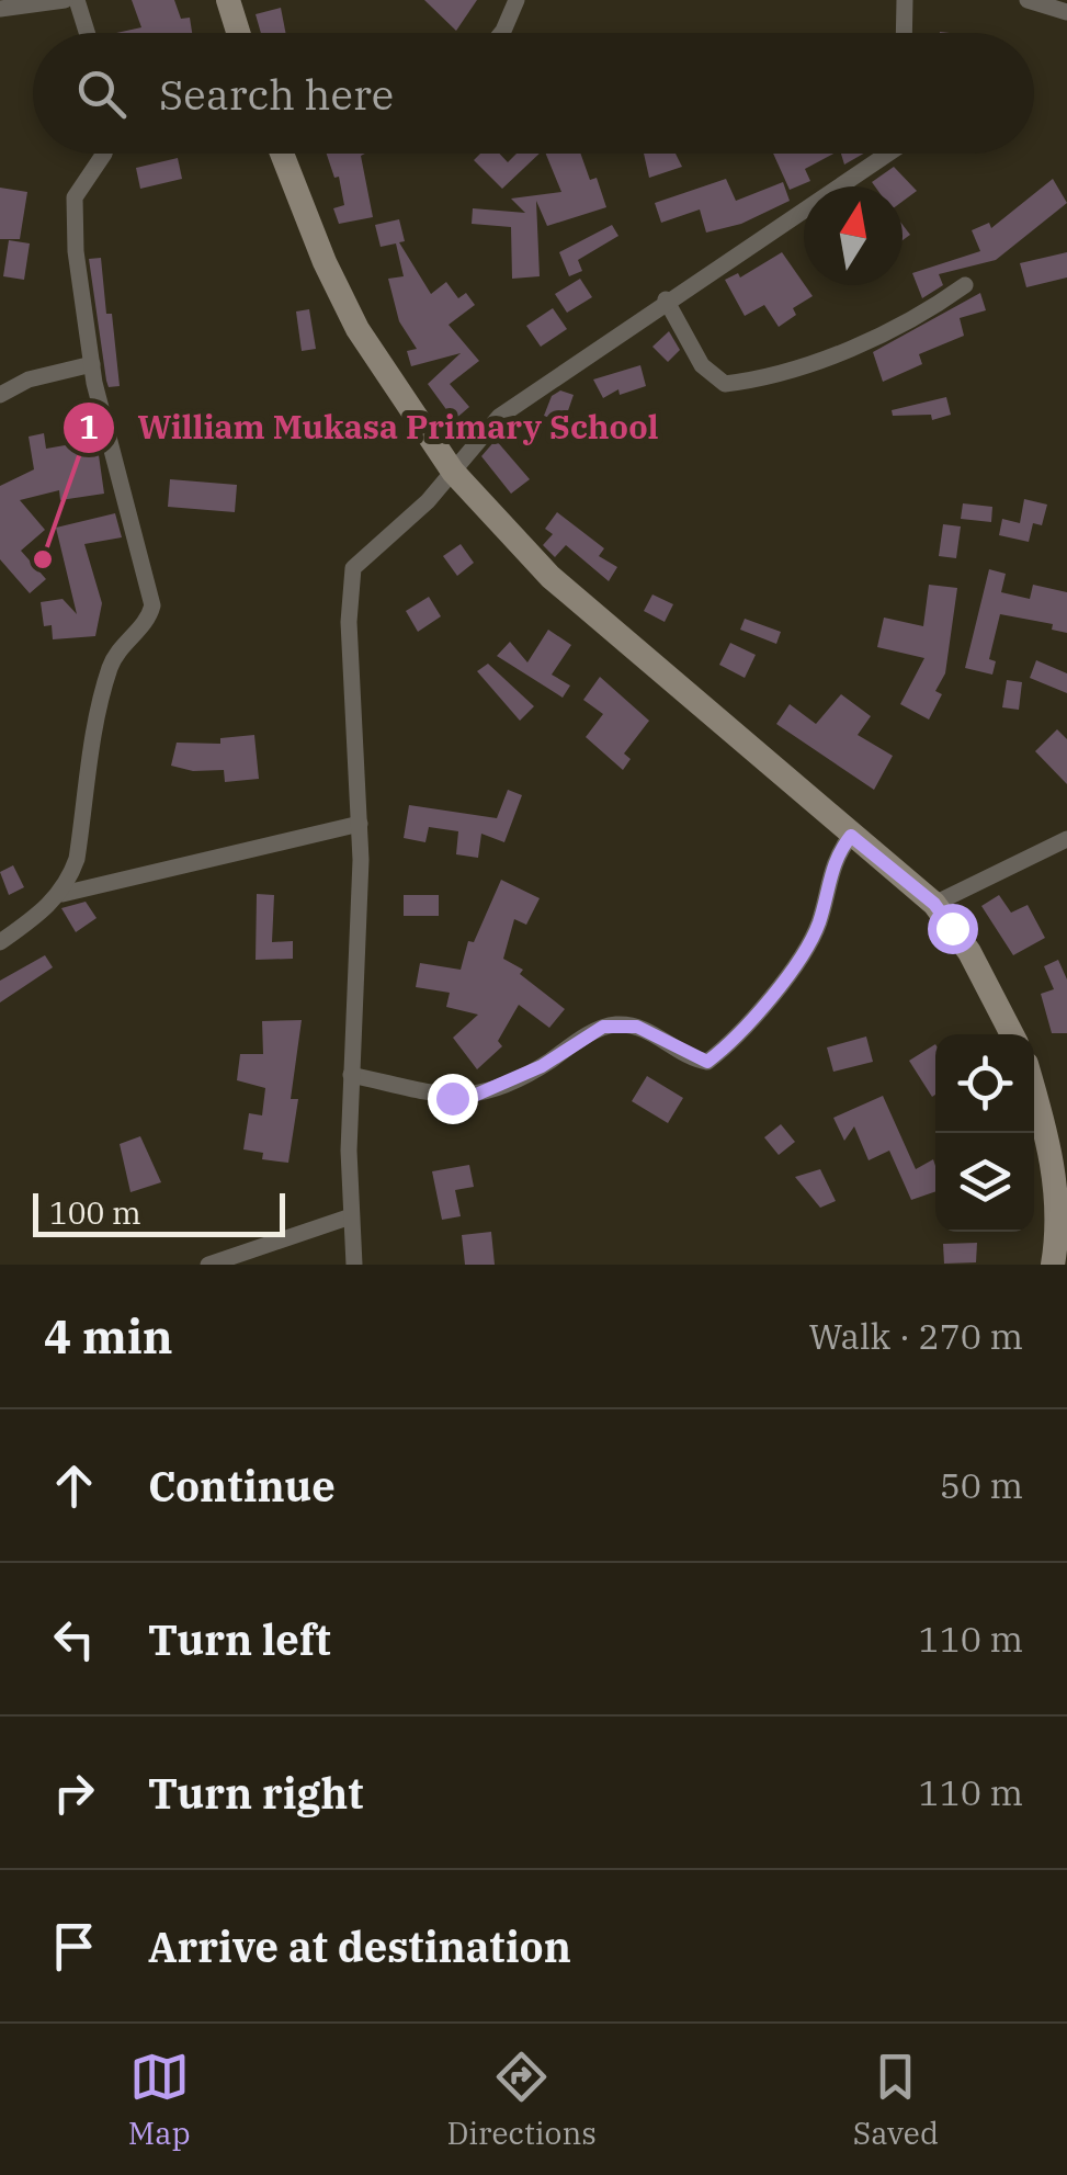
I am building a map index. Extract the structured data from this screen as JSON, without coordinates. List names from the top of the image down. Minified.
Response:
{"places":["William Mukasa Primary School"],"scale_bar":"100 m","north":"top","page":{"search":"Search here","scale":"100 m","heading":["4 min","Walk · 270 m"],"list":[["Continue","50 m"],["Turn left","110 m"],["Turn right","110 m"],"Arrive at destination"],"nav":["Map","Directions","Saved"]}}
